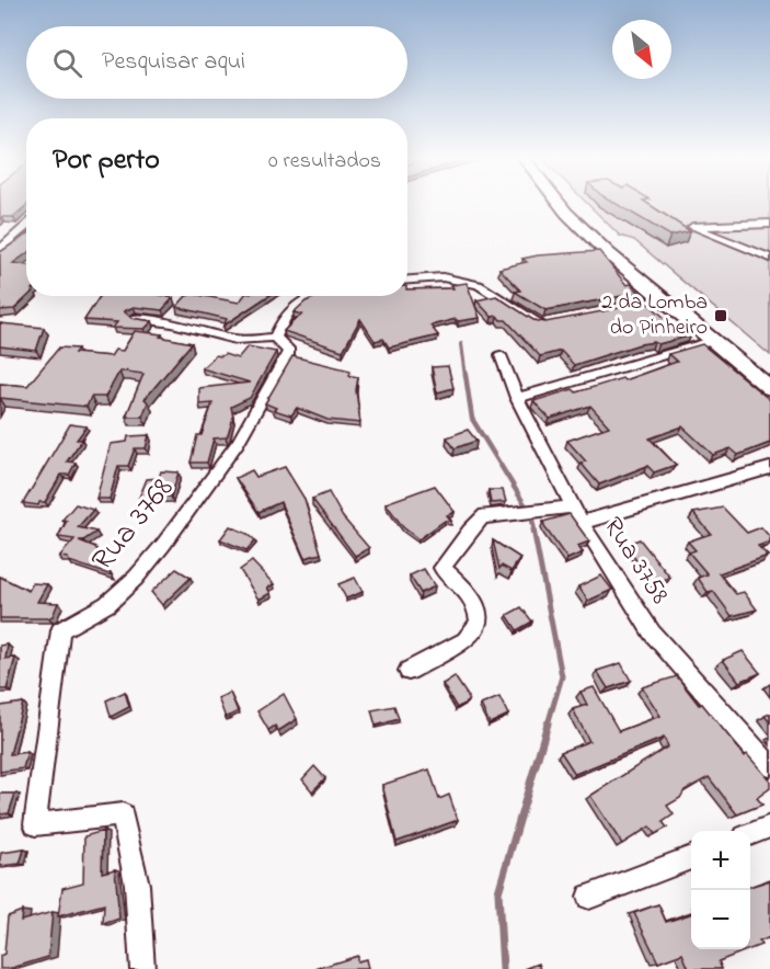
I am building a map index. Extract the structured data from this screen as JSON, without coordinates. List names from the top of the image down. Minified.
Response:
{"streets":{"street":["Rua 3768","Rua 3758"]},"places":{"transit":["2 da Lomba do Pinheiro"]},"north":"bottom right","page":{"search":"Pesquisar aqui","heading":["Por perto","0 resultados"],"map_buttons":["+","−"]}}
